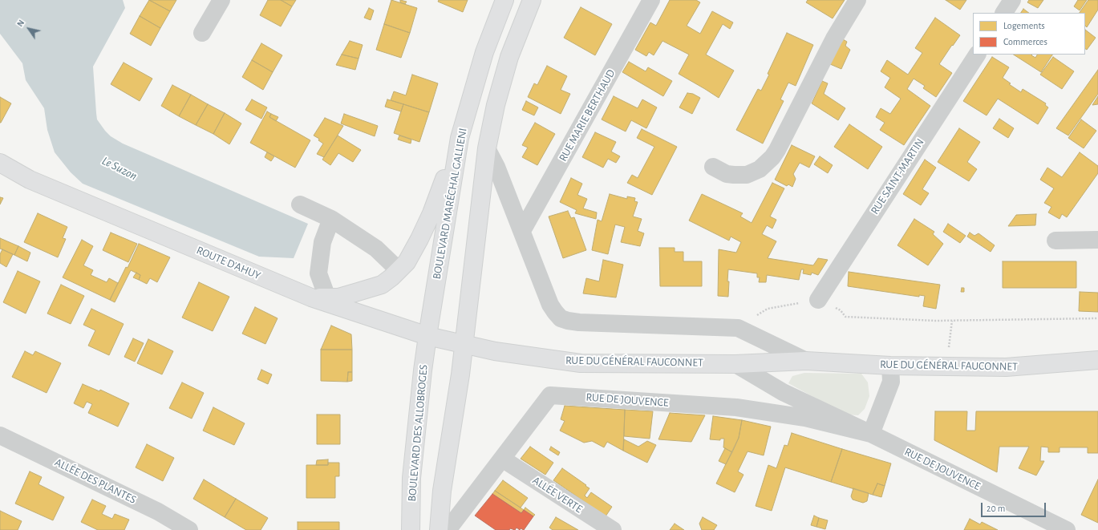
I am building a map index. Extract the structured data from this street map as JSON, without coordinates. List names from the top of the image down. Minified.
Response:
{"streets":{"main road":["BOULEVARD MARÉCHAL GALLIENI","ROUTE D'AHUY","RUE DU GÉNÉRAL FAUCONNET","BOULEVARD DES ALLOBROGES"],"street":["RUE MARIE BERTHAUD","RUE SAINT-MARTIN","RUE DE JOUVENCE","ALLÉE DES PLANTES","ALLÉE VERTE"]},"crossings":[["RUE MARIE BERTHAUD","RUE DU GÉNÉRAL FAUCONNET"],["BOULEVARD MARÉCHAL GALLIENI","ROUTE D'AHUY"],["BOULEVARD MARÉCHAL GALLIENI","BOULEVARD DES ALLOBROGES"],["ROUTE D'AHUY","RUE DU GÉNÉRAL FAUCONNET"],["ROUTE D'AHUY","BOULEVARD DES ALLOBROGES"],["RUE DU GÉNÉRAL FAUCONNET","RUE DE JOUVENCE"],["RUE DE JOUVENCE","ALLÉE VERTE"]],"water":["Le Suzon"],"legend":["Logements","Commerces"],"scale_bar":"20 m","north":"top left"}
